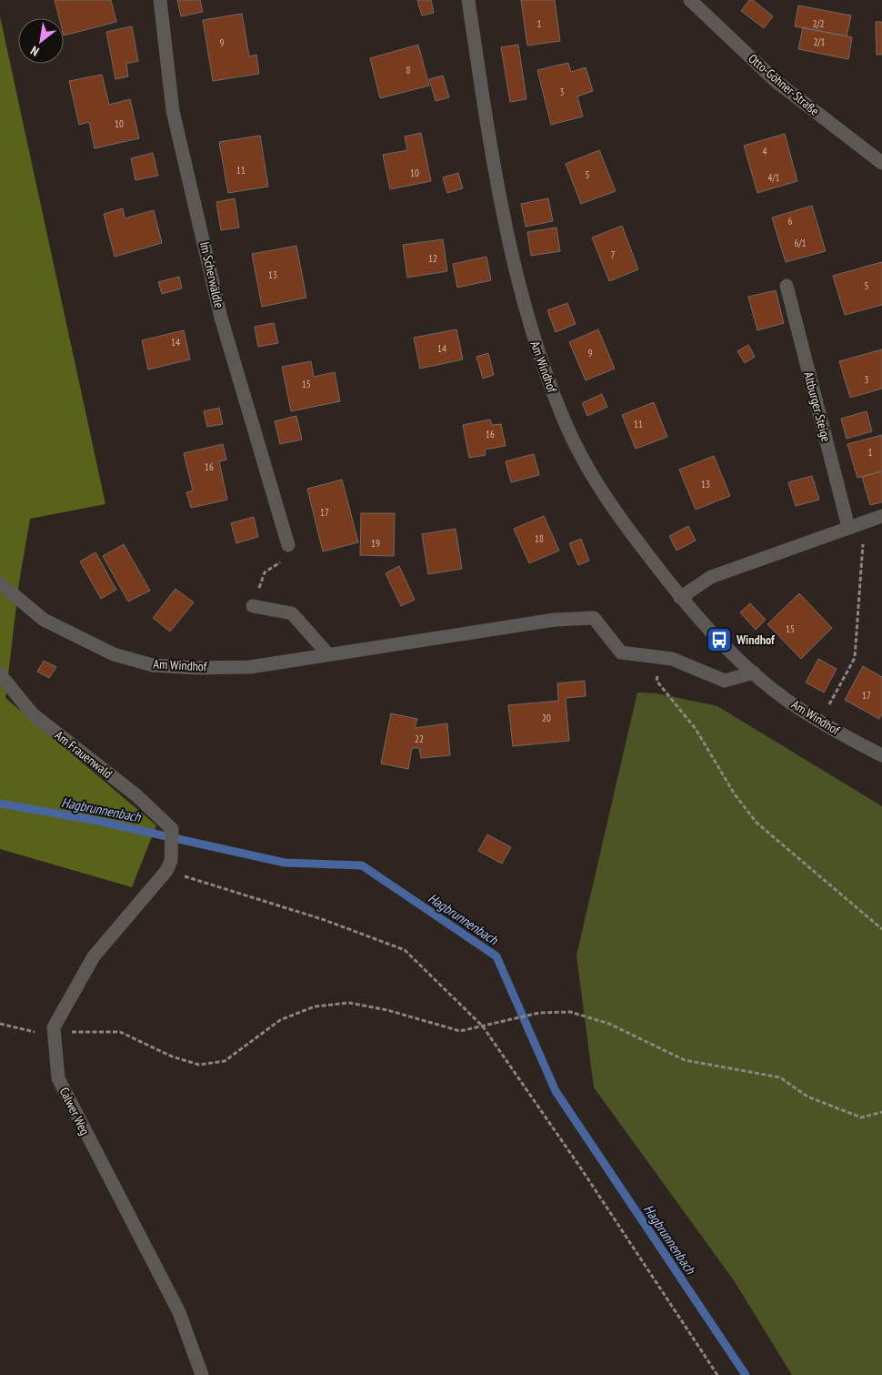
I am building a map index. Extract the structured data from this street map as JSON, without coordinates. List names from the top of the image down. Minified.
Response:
{"streets":{"street":["Otto-Göhner-Straße","Im Scherwäldle","Am Windhof","Altburger Steige","Am Frauenwald","Calwer Weg"]},"crossings":[["Am Frauenwald","Calwer Weg"]],"water":["Hagbrunnenbach"],"places":{"bus stop":["Windhof"]},"house_numbers":["1","2/2","2/1","9","8","3","10","4","11","10","5","4/1","6","6/1","7","12","13","5","14","14","9","3","15","11","16","1","16","13","17","18","19","15","17","20","22"],"north":"bottom left"}
